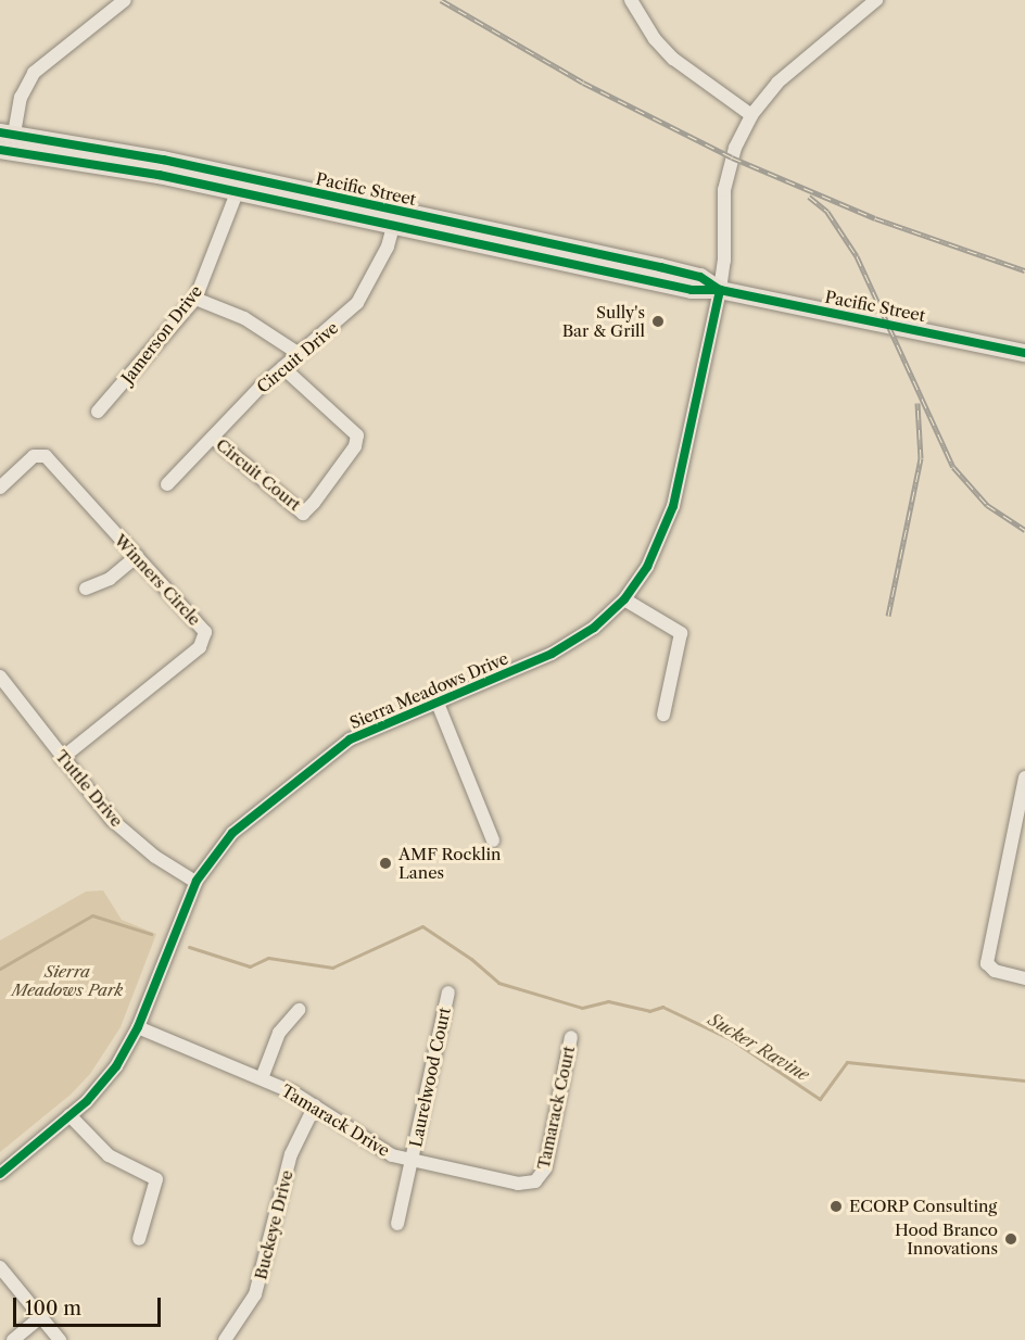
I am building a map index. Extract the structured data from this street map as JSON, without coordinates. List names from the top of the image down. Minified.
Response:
{"streets":{"main road":["Pacific Street"],"street":["Jamerson Drive","Circuit Drive","Circuit Court","Winners Circle","Sierra Meadows Drive","Tuttle Drive","Laurelwood Court","Tamarack Court","Tamarack Drive","Buckeye Drive"]},"crossings":[["Pacific Street","Jamerson Drive"],["Pacific Street","Circuit Drive"],["Pacific Street","Sierra Meadows Drive"],["Circuit Drive","Circuit Court"],["Winners Circle","Tuttle Drive"],["Sierra Meadows Drive","Tuttle Drive"],["Sierra Meadows Drive","Tamarack Drive"],["Laurelwood Court","Tamarack Drive"],["Tamarack Court","Tamarack Drive"],["Tamarack Drive","Buckeye Drive"]],"water":["Sucker Ravine"],"parks":["Sierra Meadows Park"],"places":["Sully's Bar & Grill","AMF Rocklin Lanes","ECORP Consulting","Hood Branco Innovations"],"scale_bar":"100 m"}
